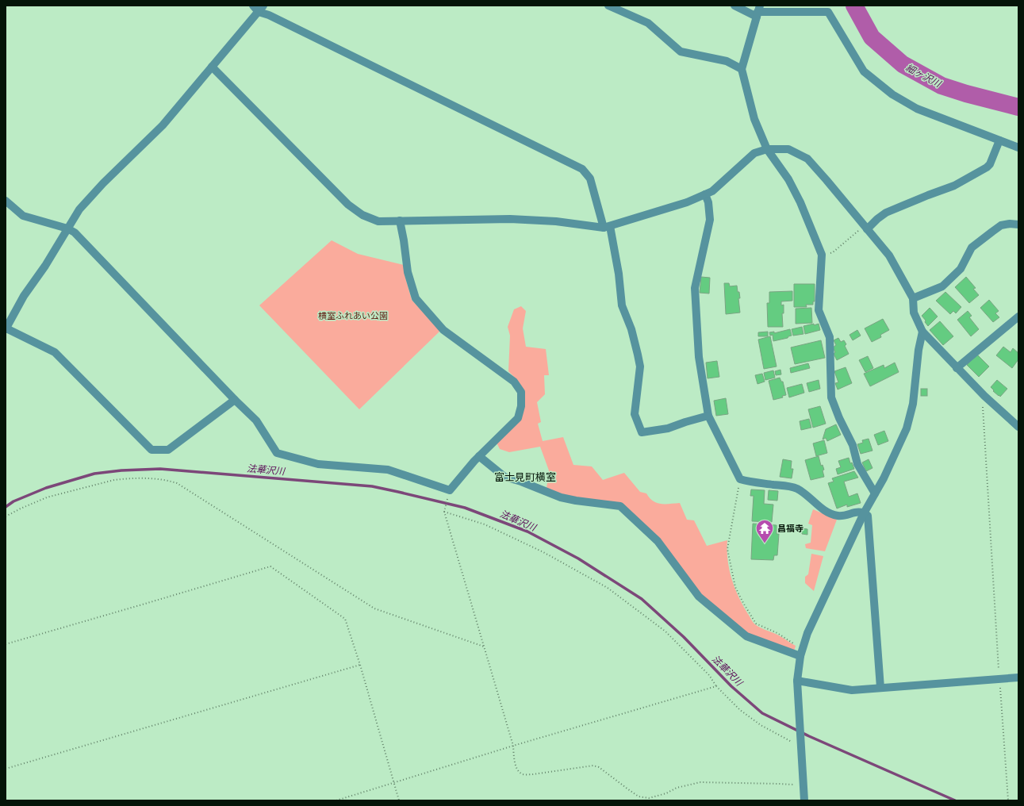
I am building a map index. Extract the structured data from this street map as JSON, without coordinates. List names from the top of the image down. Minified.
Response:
{"districts":["富士見町横室"],"water":["細ヶ沢川","法華沢川"],"parks":["横室ふれあい公園"],"places":{"temple":["昌福寺"]}}
